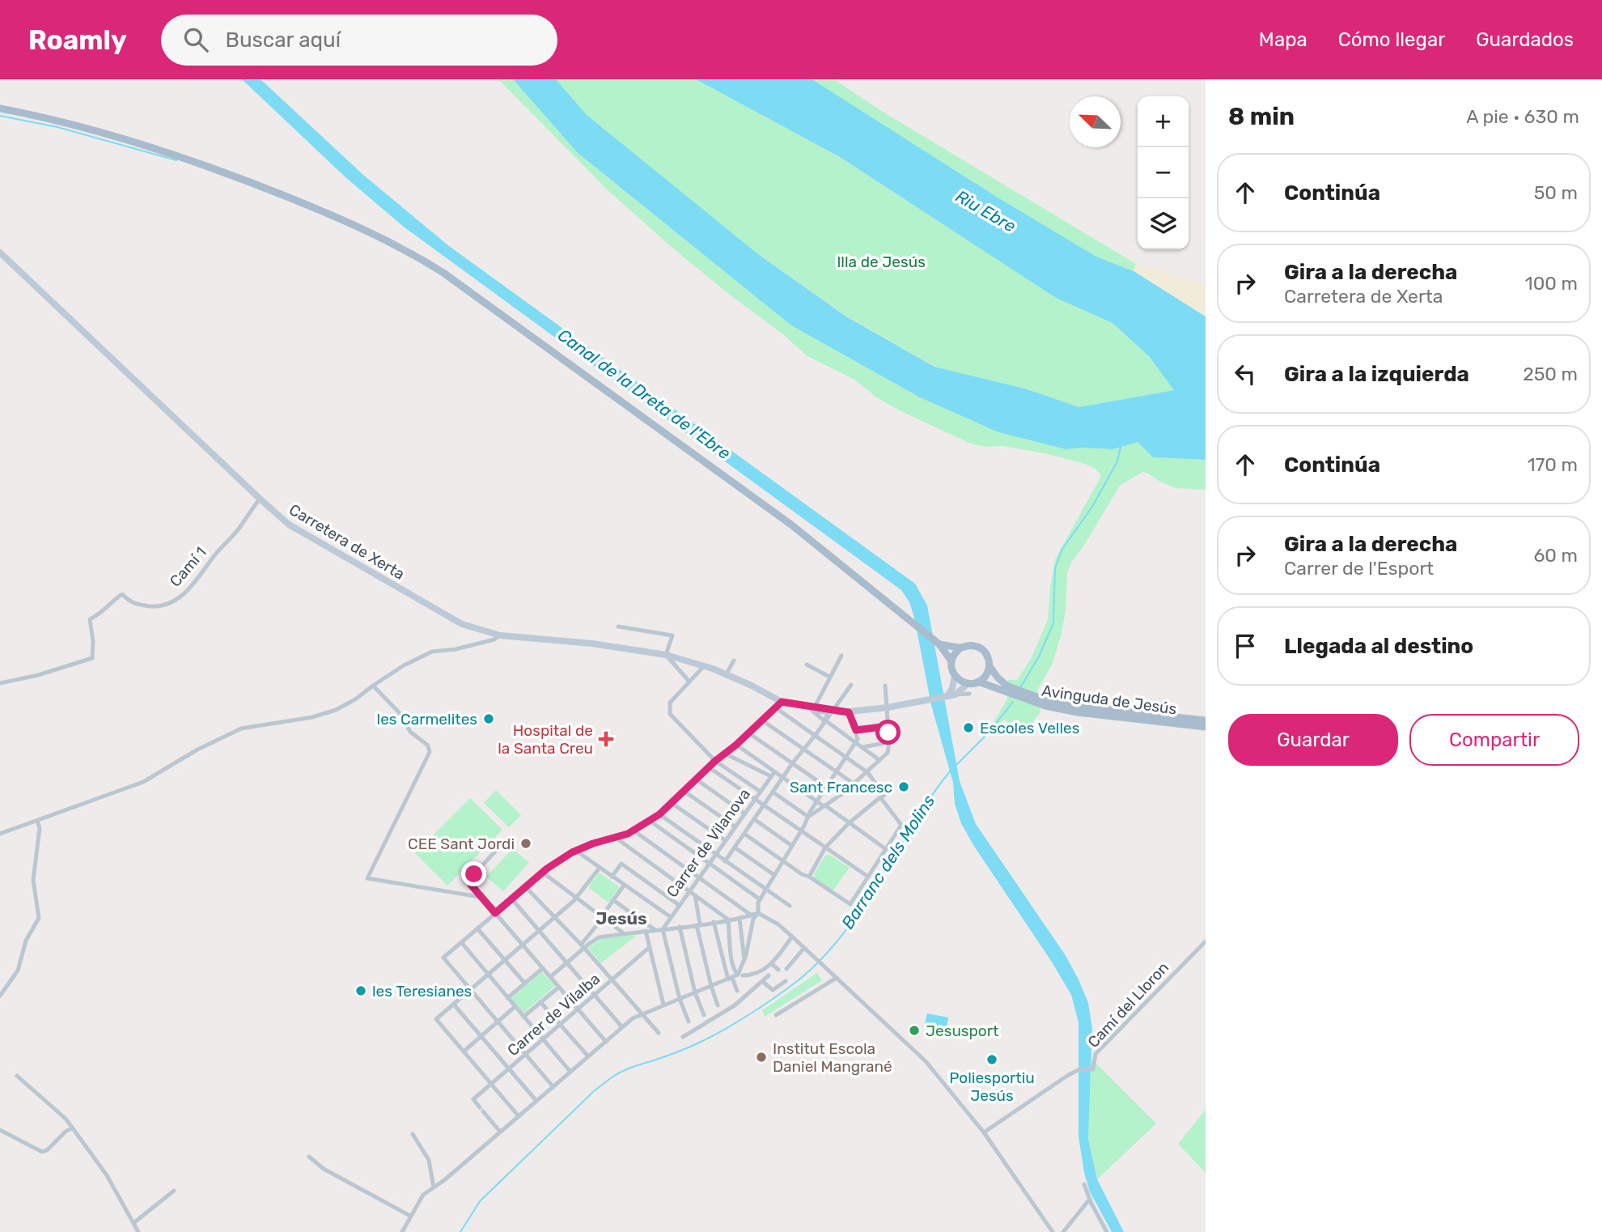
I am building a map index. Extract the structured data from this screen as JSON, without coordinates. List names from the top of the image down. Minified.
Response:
{"streets":{"main road":["Carretera de Xerta","Avinguda de Jesús"],"street":["Camí 1","Carrer de Vilanova","Camí del Lloron","Carrer de Vilalba"]},"crossings":[["Carretera de Xerta","Camí 1"]],"districts":["Jesús"],"water":["Riu Ebre","Canal de la Dreta de l'Ebre","Barranc dels Molins"],"parks":["Illa de Jesús"],"places":{"other":["les Carmelites","Escoles Velles","Sant Francesc","CEE Sant Jordi","les Teresianes","Jesusport","Institut Escola Daniel Mangrané","Poliesportiu Jesús"],"health":["Hospital de la Santa Creu"]},"north":"top left","page":{"header":"Roamly","search":"Buscar aquí","nav":["Mapa","Cómo llegar","Guardados"],"heading":["8 min","A pie · 630 m"],"map_buttons":["+","−"],"list":[["Continúa","50 m"],["Gira a la derecha","Carretera de Xerta","100 m"],["Gira a la izquierda","250 m"],["Continúa","170 m"],["Gira a la derecha","Carrer de l'Esport","60 m"],"Llegada al destino"],"buttons":["Guardar","Compartir"]}}
